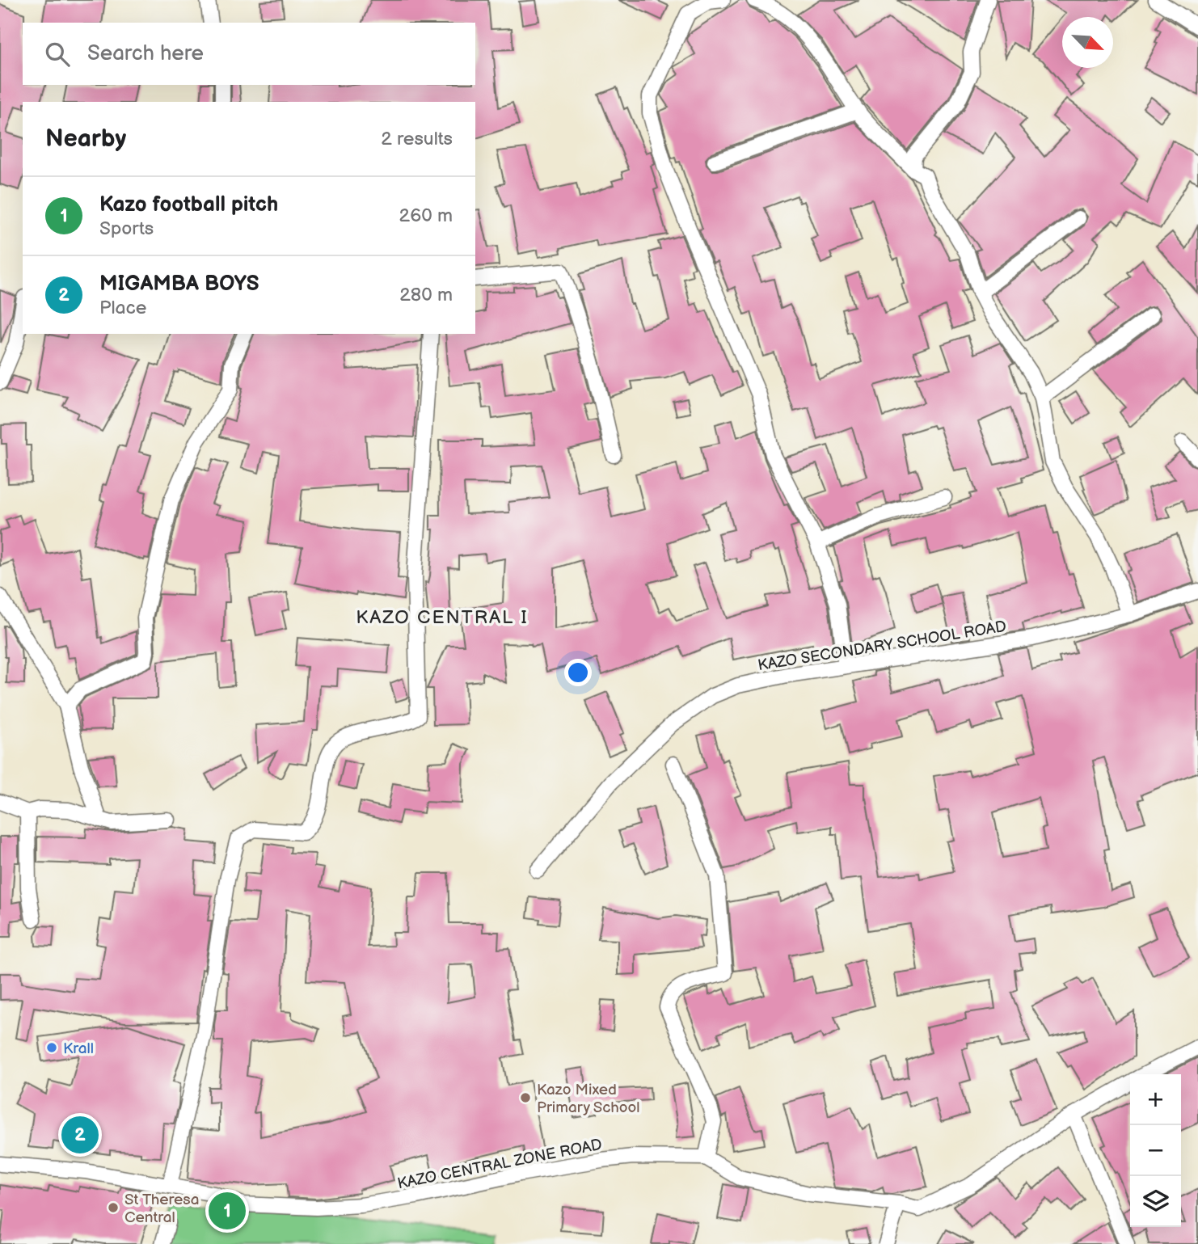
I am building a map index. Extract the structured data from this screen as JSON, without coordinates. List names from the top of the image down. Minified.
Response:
{"streets":{"street":["KAZO SECONDARY SCHOOL ROAD","KAZO CENTRAL ZONE ROAD"]},"districts":["KAZO CENTRAL I"],"places":["Krall","Kazo Mixed Primary School","St Theresa Central"],"north":"bottom right","page":{"search":"Search here","heading":["Nearby","2 results"],"list":[{"mark":"1","name":"Kazo football pitch","note":"Sports","value":"260 m"},{"mark":"2","name":"MIGAMBA BOYS","note":"Place","value":"280 m"}],"map_buttons":["+","−"],"pins":["2","1"]}}
